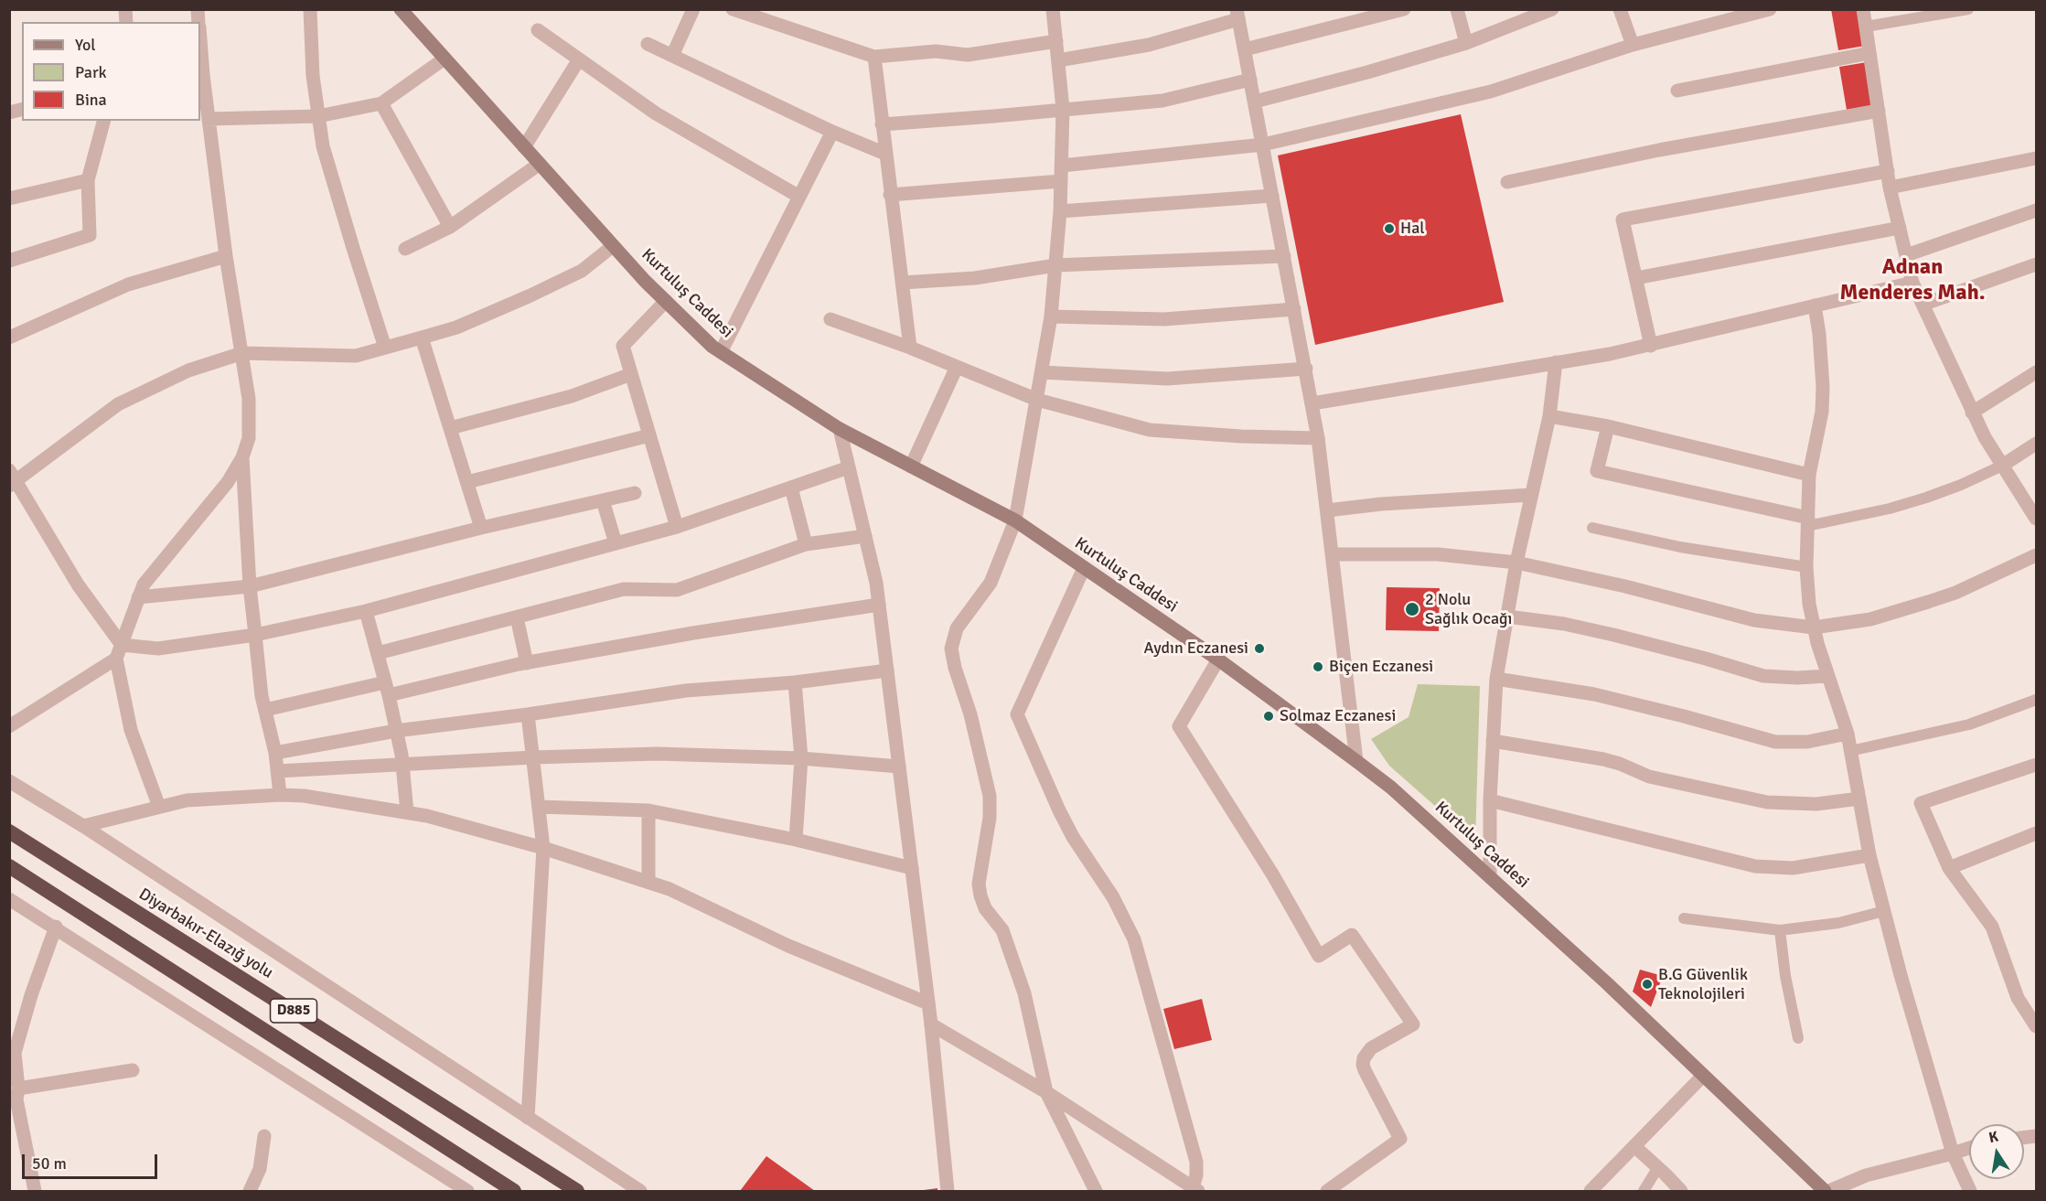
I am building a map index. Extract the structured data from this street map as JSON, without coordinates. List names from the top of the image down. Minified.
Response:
{"streets":{"highway":["Diyarbakır-Elazığ yolu","D885"],"main road":["Kurtuluş Caddesi"]},"districts":["Adnan Menderes Mah."],"places":["Hal","2 Nolu Sağlık Ocağı","Aydın Eczanesi","Biçen Eczanesi","Solmaz Eczanesi","B.G Güvenlik Teknolojileri"],"legend":["Yol","Park","Bina"],"scale_bar":"50 m","north":"top"}
